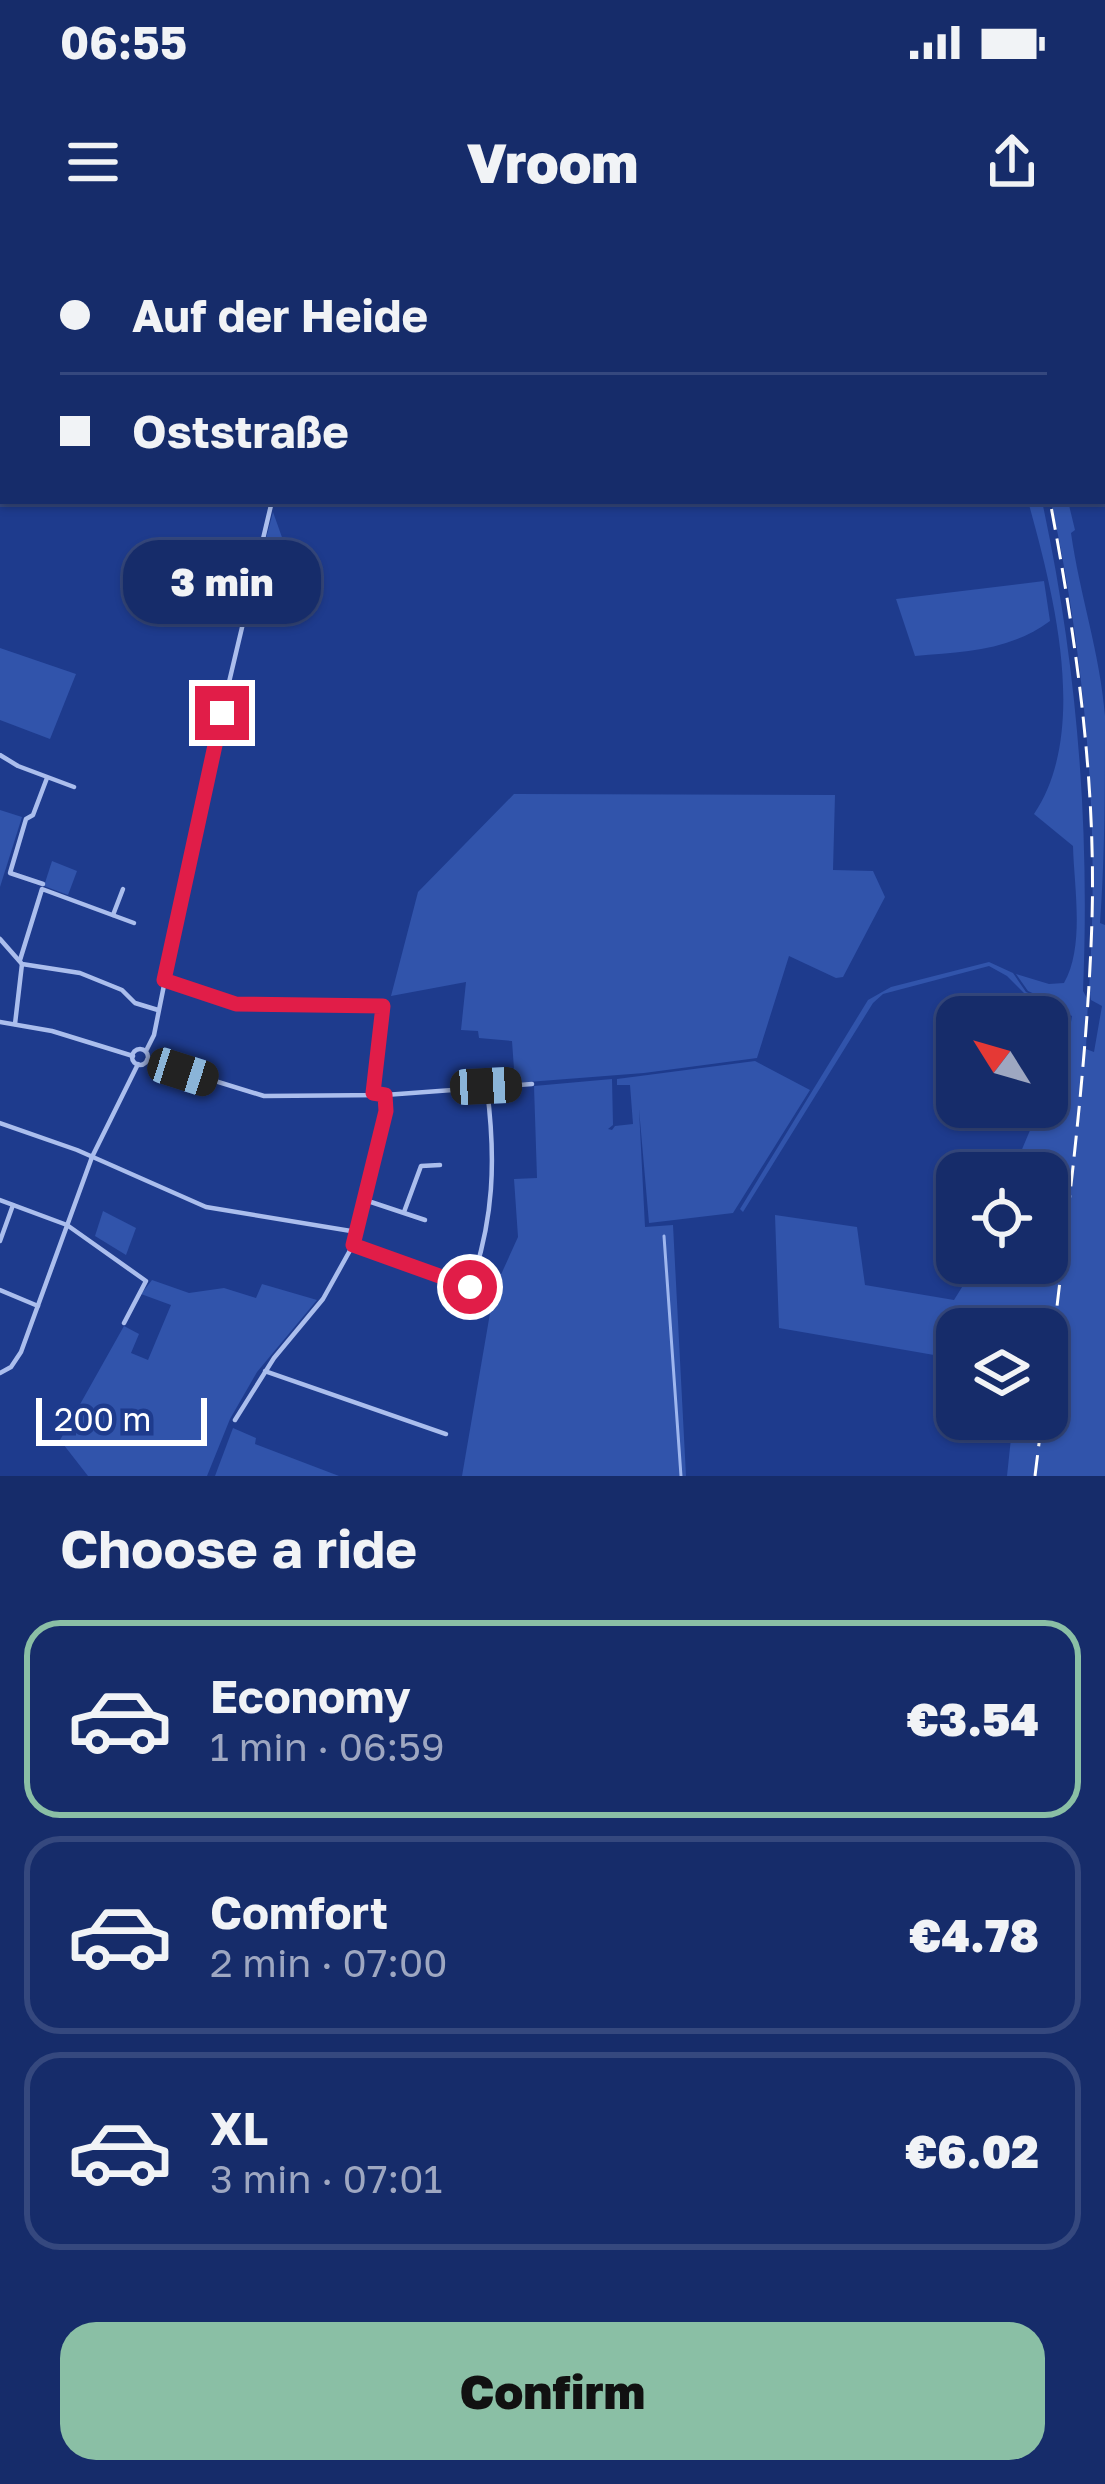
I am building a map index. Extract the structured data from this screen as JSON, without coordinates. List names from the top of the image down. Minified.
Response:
{"scale_bar":"200 m","north":"top left","page":{"status":"06:55","header":"Vroom","banner":["Auf der Heide","Oststraße"],"bubble":"3 min","scale":"200 m","heading":"Choose a ride","list":[{"name":"Economy","note":"1 min · 06:59","value":"€3.54"},{"name":"Comfort","note":"2 min · 07:00","value":"€4.78"},{"name":"XL","note":"3 min · 07:01","value":"€6.02"}],"buttons":"Confirm"}}
